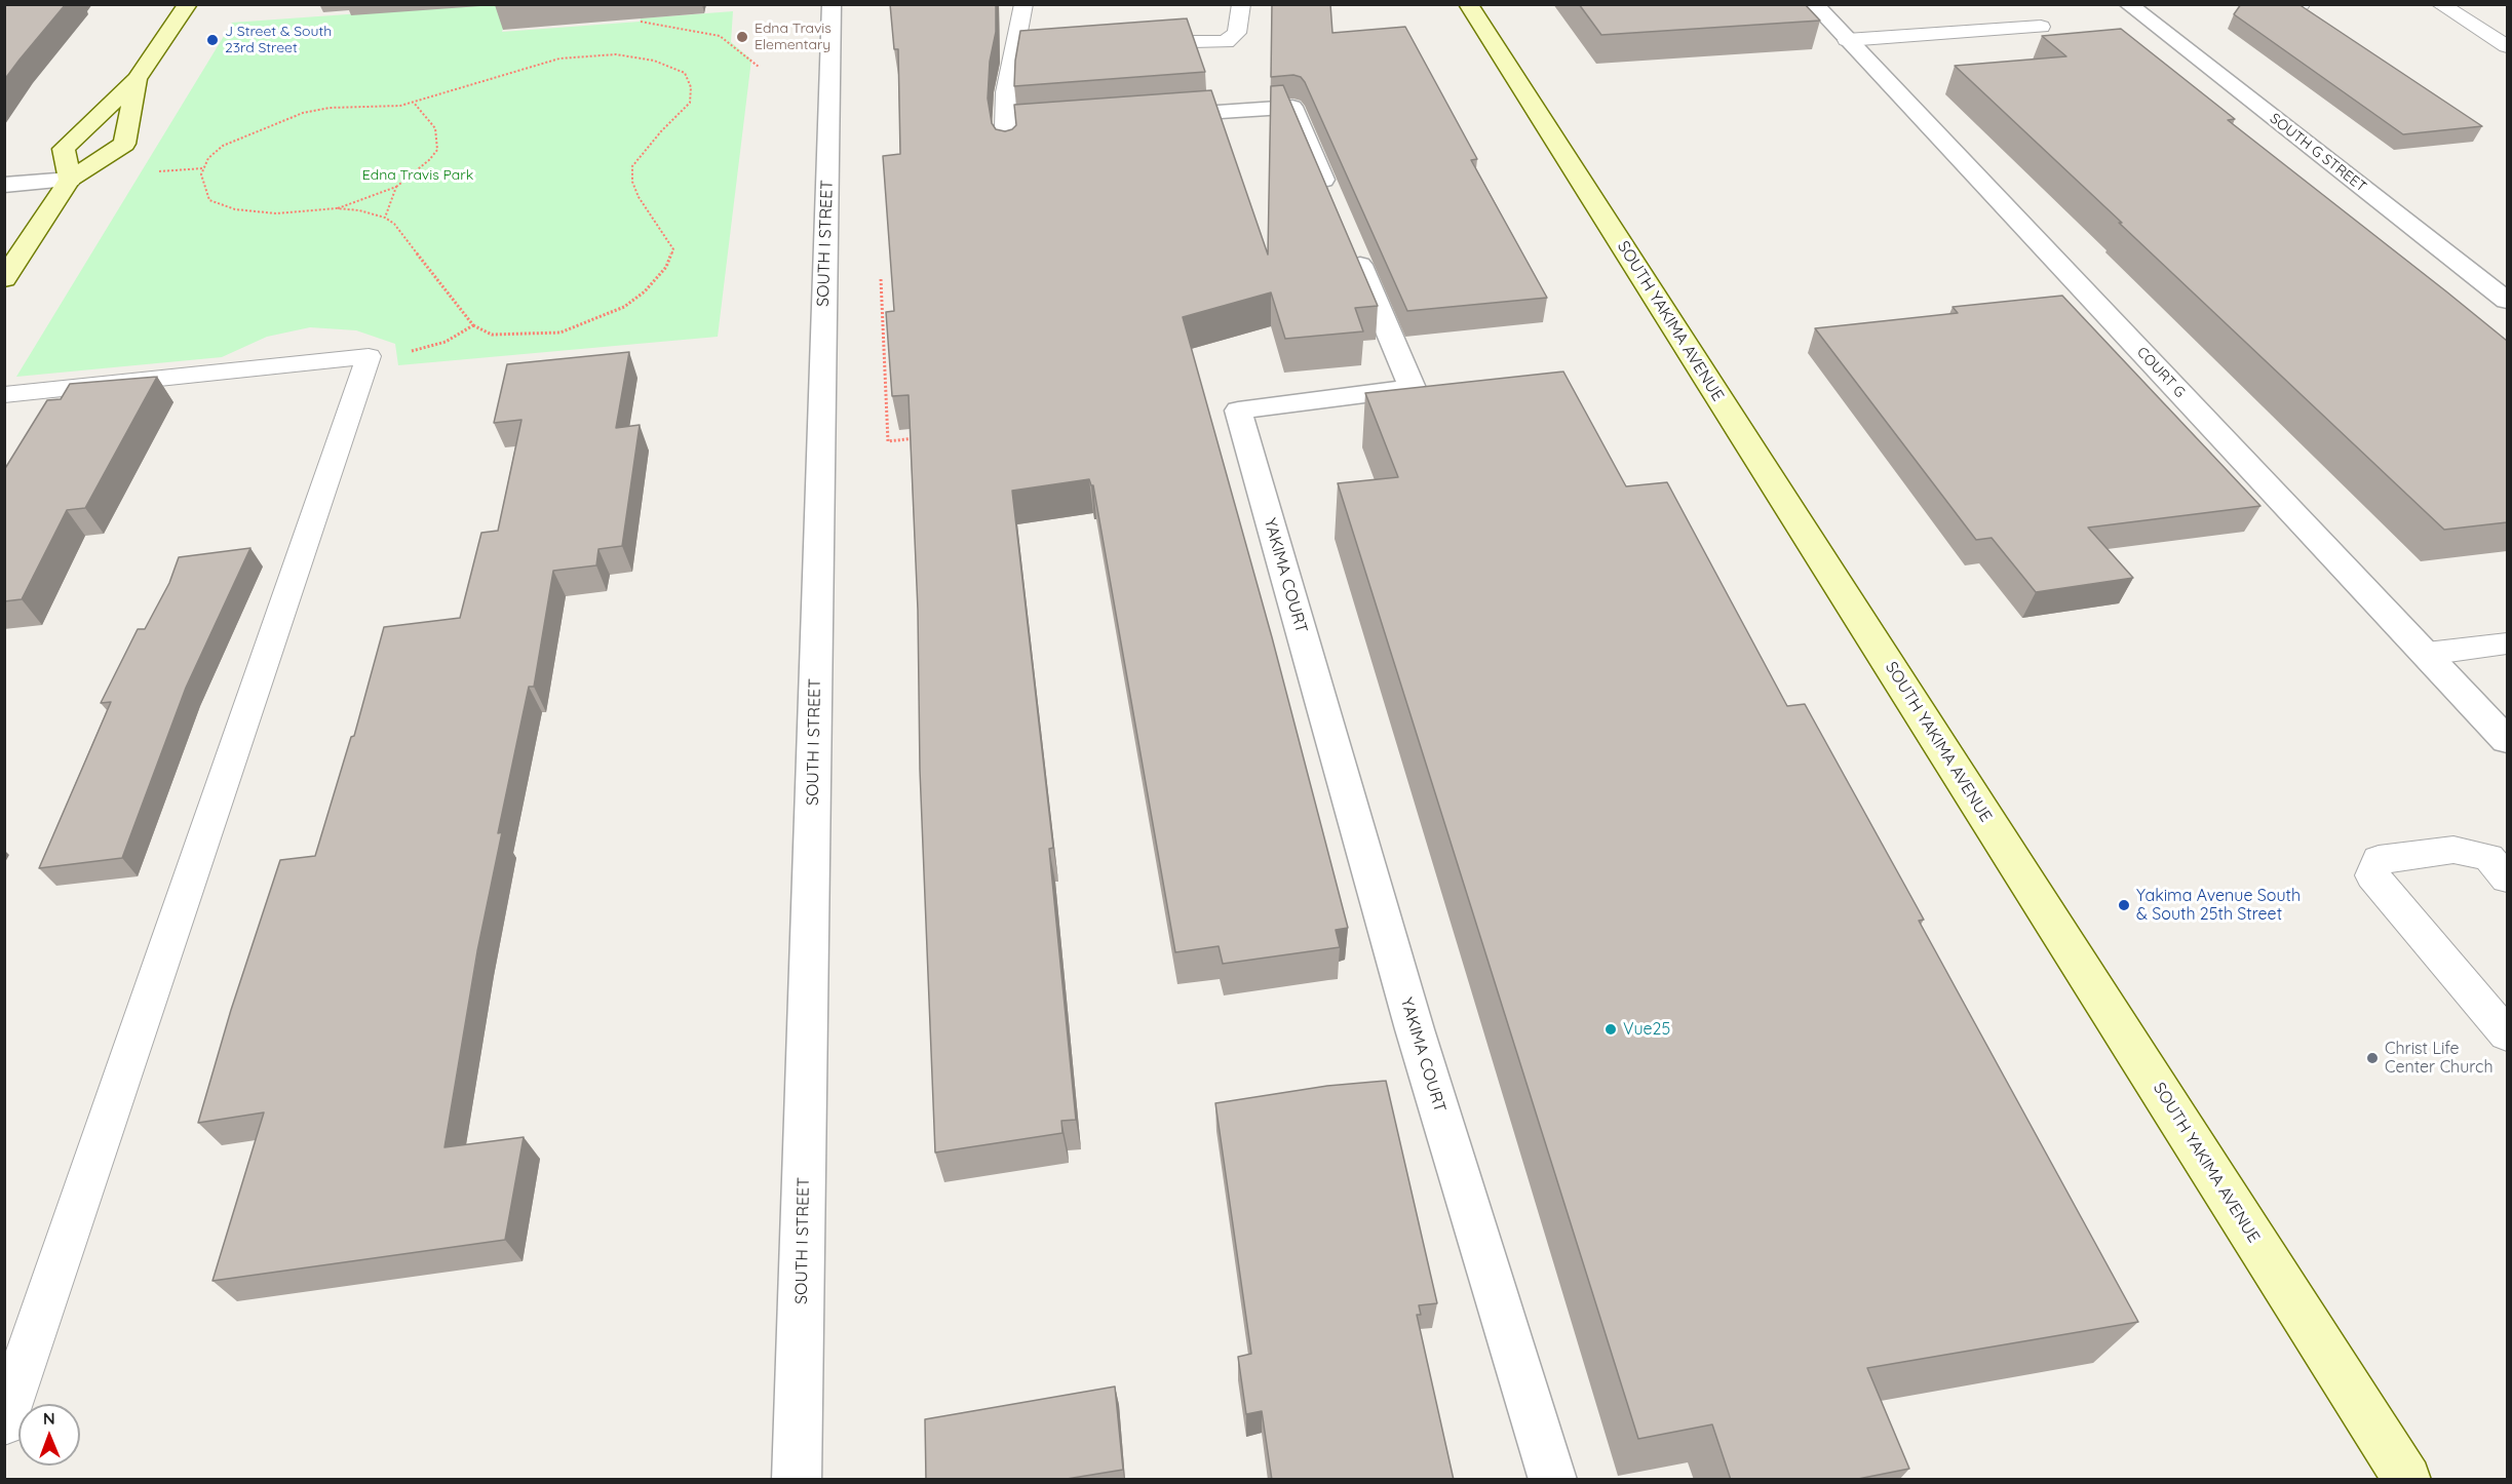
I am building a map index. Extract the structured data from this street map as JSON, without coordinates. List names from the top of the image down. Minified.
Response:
{"streets":{"main road":["SOUTH YAKIMA AVENUE"],"street":["SOUTH G STREET","SOUTH I STREET","COURT G","YAKIMA COURT"]},"parks":["Edna Travis Park"],"places":["Edna Travis Elementary","J Street & South 23rd Street","Yakima Avenue South & South 25th Street","Vue25","Christ Life Center Church"],"north":"top"}
